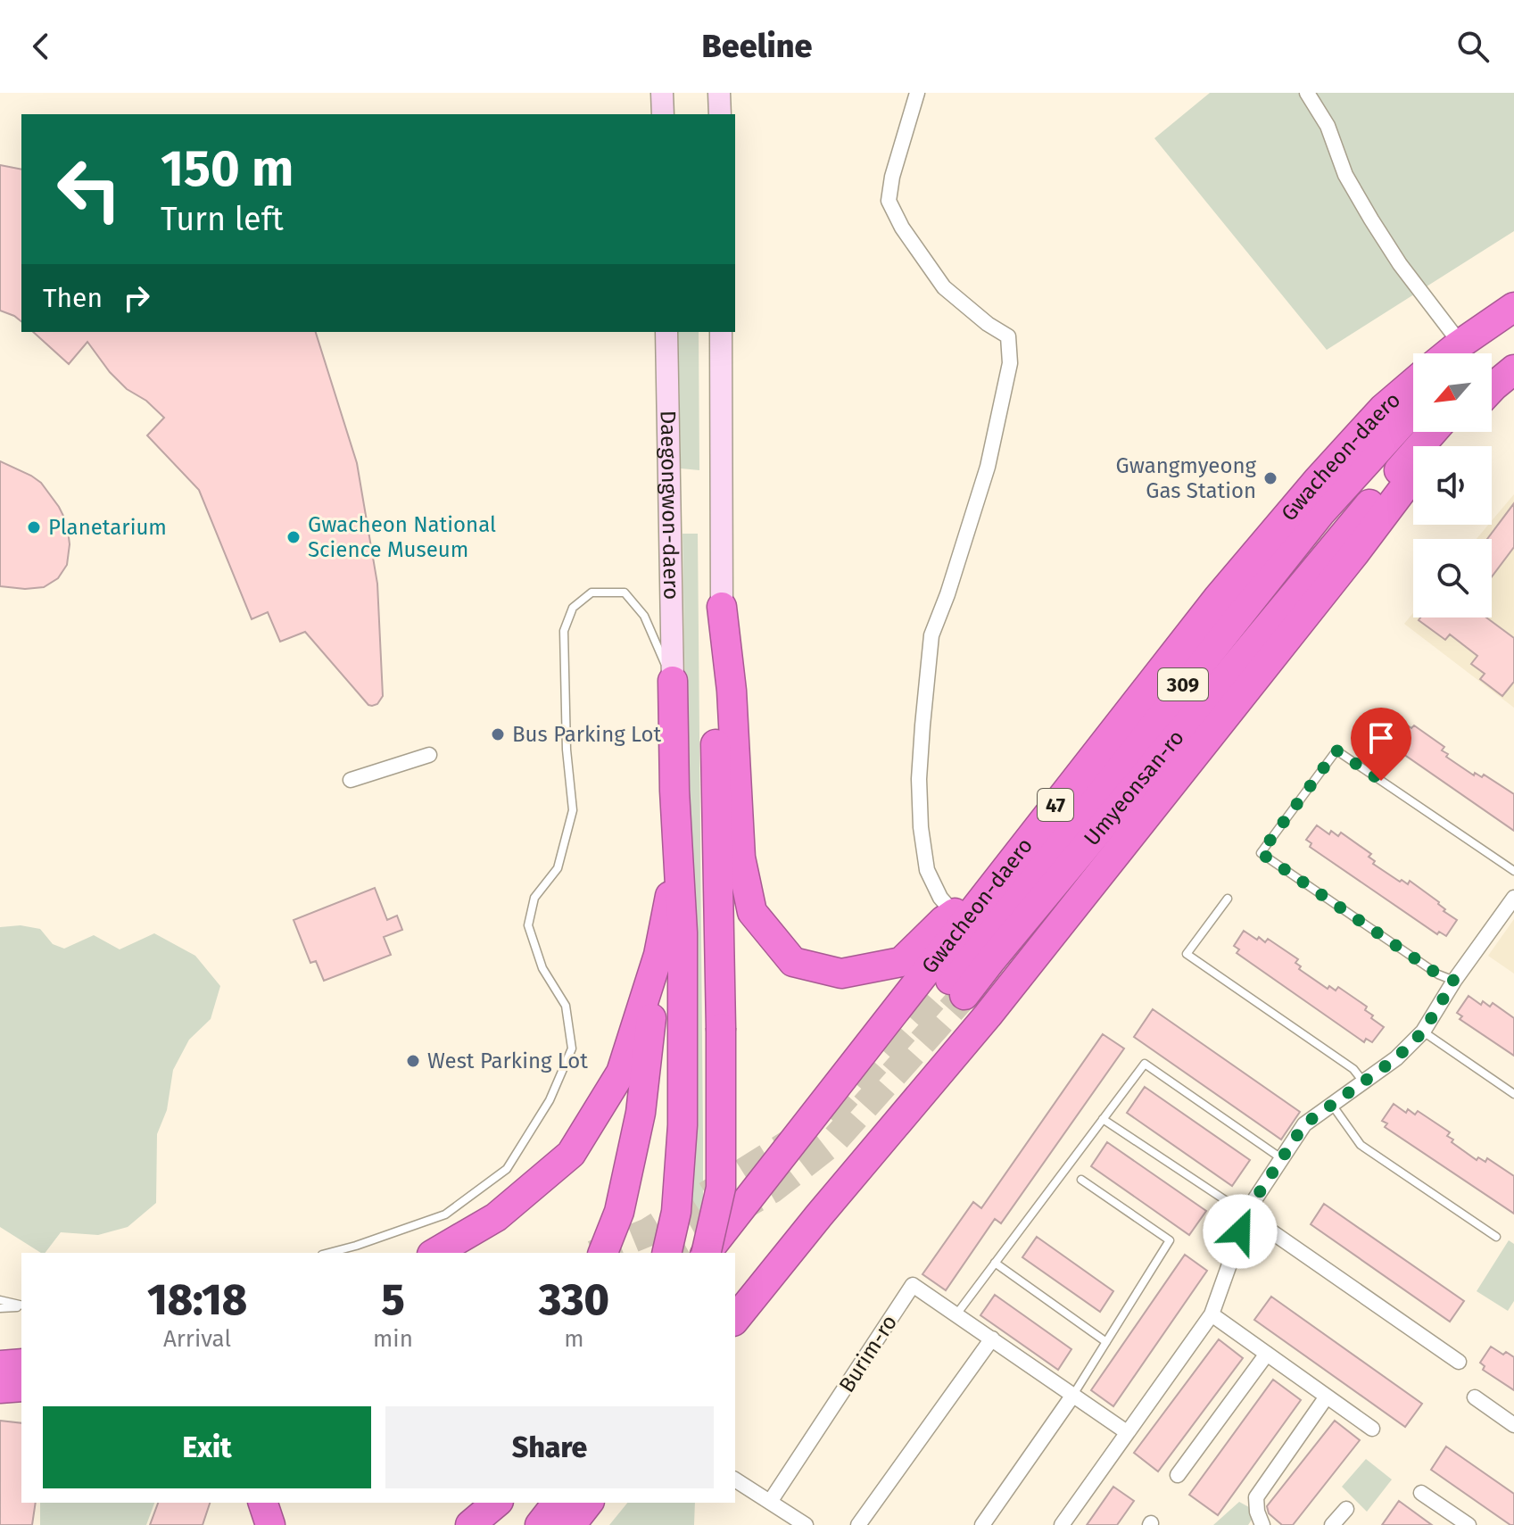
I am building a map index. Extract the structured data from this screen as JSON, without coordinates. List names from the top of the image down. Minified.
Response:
{"streets":{"highway":["Gwacheon-daero","309","Umyeonsan-ro","47"],"street":["Daegongwon-daero","Burim-ro"]},"places":["Gwangmyeong Gas Station","Planetarium","Gwacheon National Science Museum","Bus Parking Lot","West Parking Lot"],"north":"bottom left","page":{"header":"Beeline","turn":["150 m","Turn left"],"then":"Then","eta":["18:18","Arrival","5","min","330","m"],"buttons":["Exit","Share"]}}
